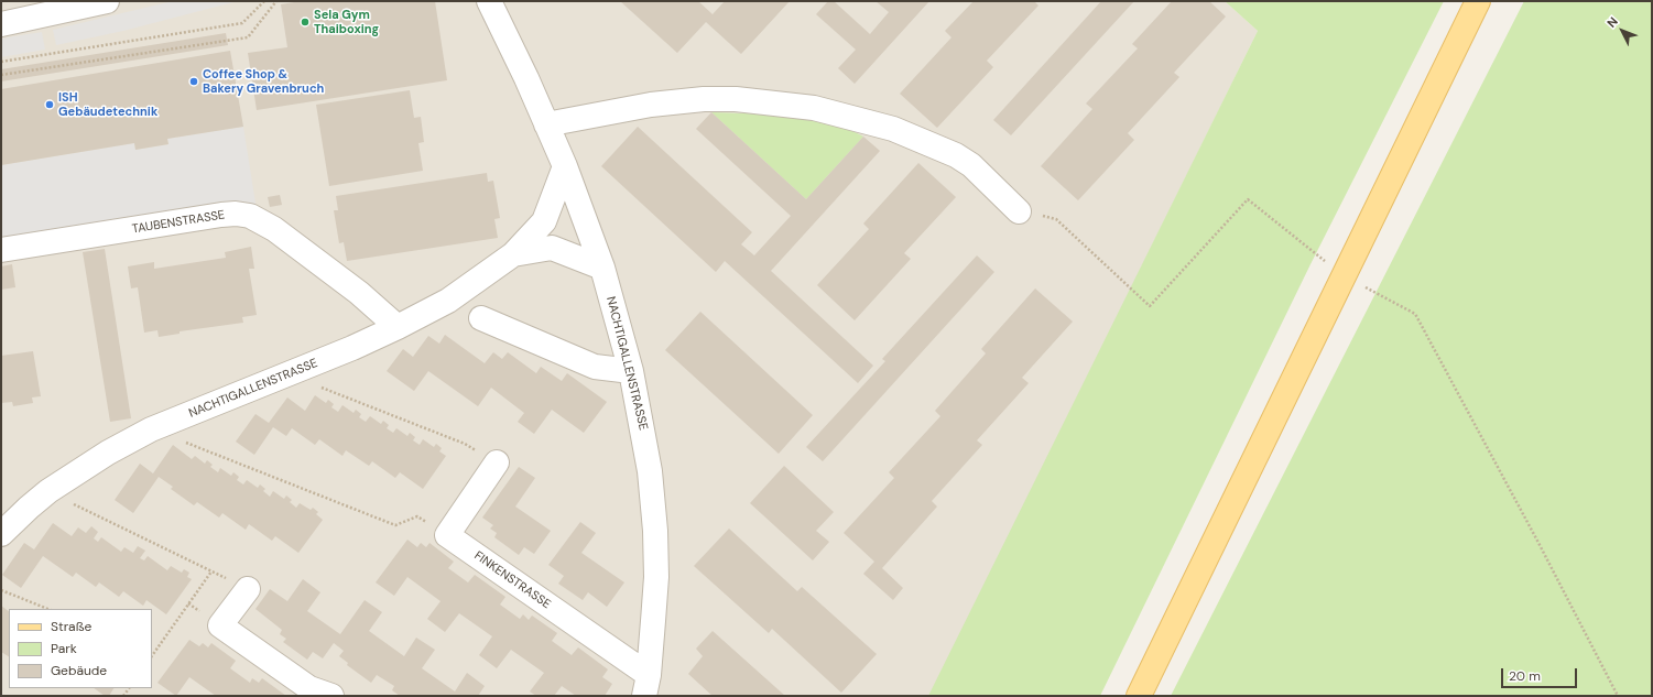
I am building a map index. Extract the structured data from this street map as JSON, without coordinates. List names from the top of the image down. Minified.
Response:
{"streets":{"street":["TAUBENSTRASSE","NACHTIGALLENSTRASSE","FINKENSTRASSE"]},"crossings":[["TAUBENSTRASSE","NACHTIGALLENSTRASSE"],["NACHTIGALLENSTRASSE","FINKENSTRASSE"]],"places":["Sela Gym Thaiboxing","Coffee Shop & Bakery Gravenbruch","ISH Gebäudetechnik"],"legend":["Straße","Park","Gebäude"],"scale_bar":"20 m","north":"top left"}
